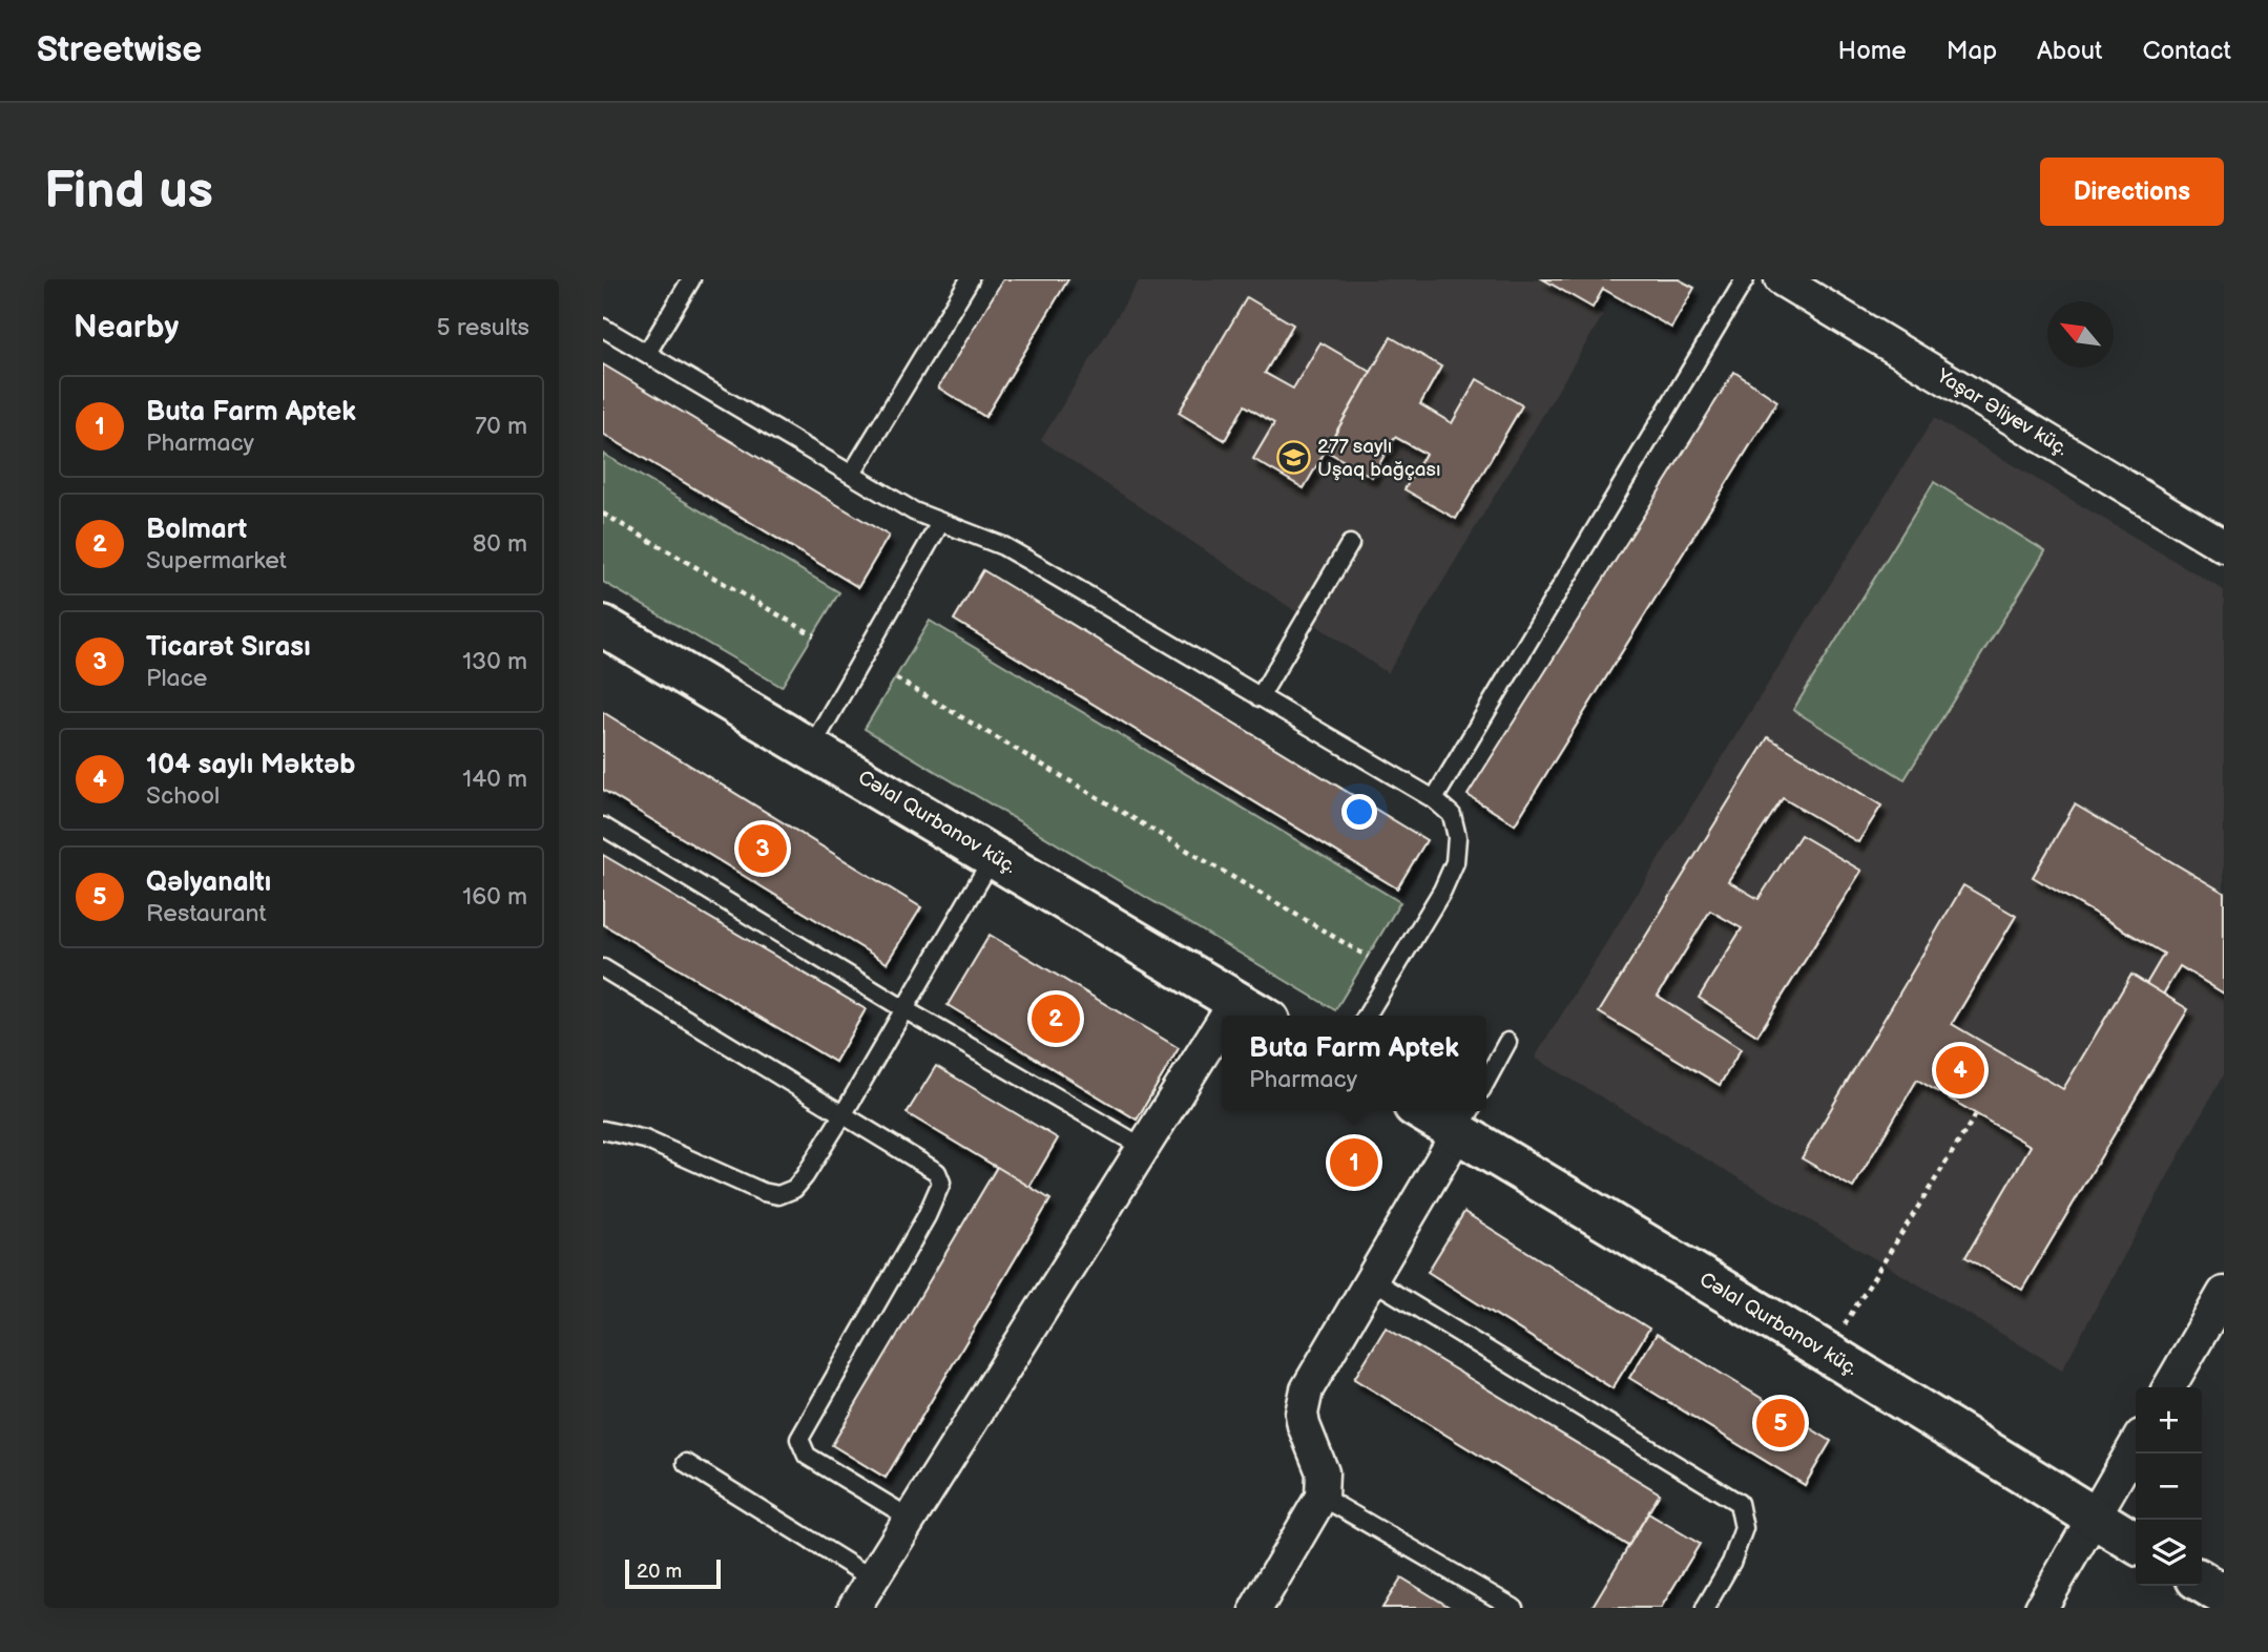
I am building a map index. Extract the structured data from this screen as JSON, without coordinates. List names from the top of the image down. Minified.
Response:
{"streets":{"street":["Yaşar Əliyev küç.","Cəlal Qurbanov küç."]},"places":{"school or university":["277 saylı Uşaq bağçası"]},"scale_bar":"20 m","north":"top left","page":{"header":"Streetwise","nav":["Home","Map","About","Contact"],"buttons":"Directions","title":"Find us","heading":["Nearby","5 results"],"list":[{"mark":"1","name":"Buta Farm Aptek","note":"Pharmacy","value":"70 m"},{"mark":"2","name":"Bolmart","note":"Supermarket","value":"80 m"},{"mark":"3","name":"Ticarət Sırası","note":"Place","value":"130 m"},{"mark":"4","name":"104 saylı Məktəb","note":"School","value":"140 m"},{"mark":"5","name":"Qəlyanaltı","note":"Restaurant","value":"160 m"}],"pins":["3","2","4","1","5"],"popup":["Buta Farm Aptek","Pharmacy"],"map_buttons":["+","−"],"scale":"20 m"}}
